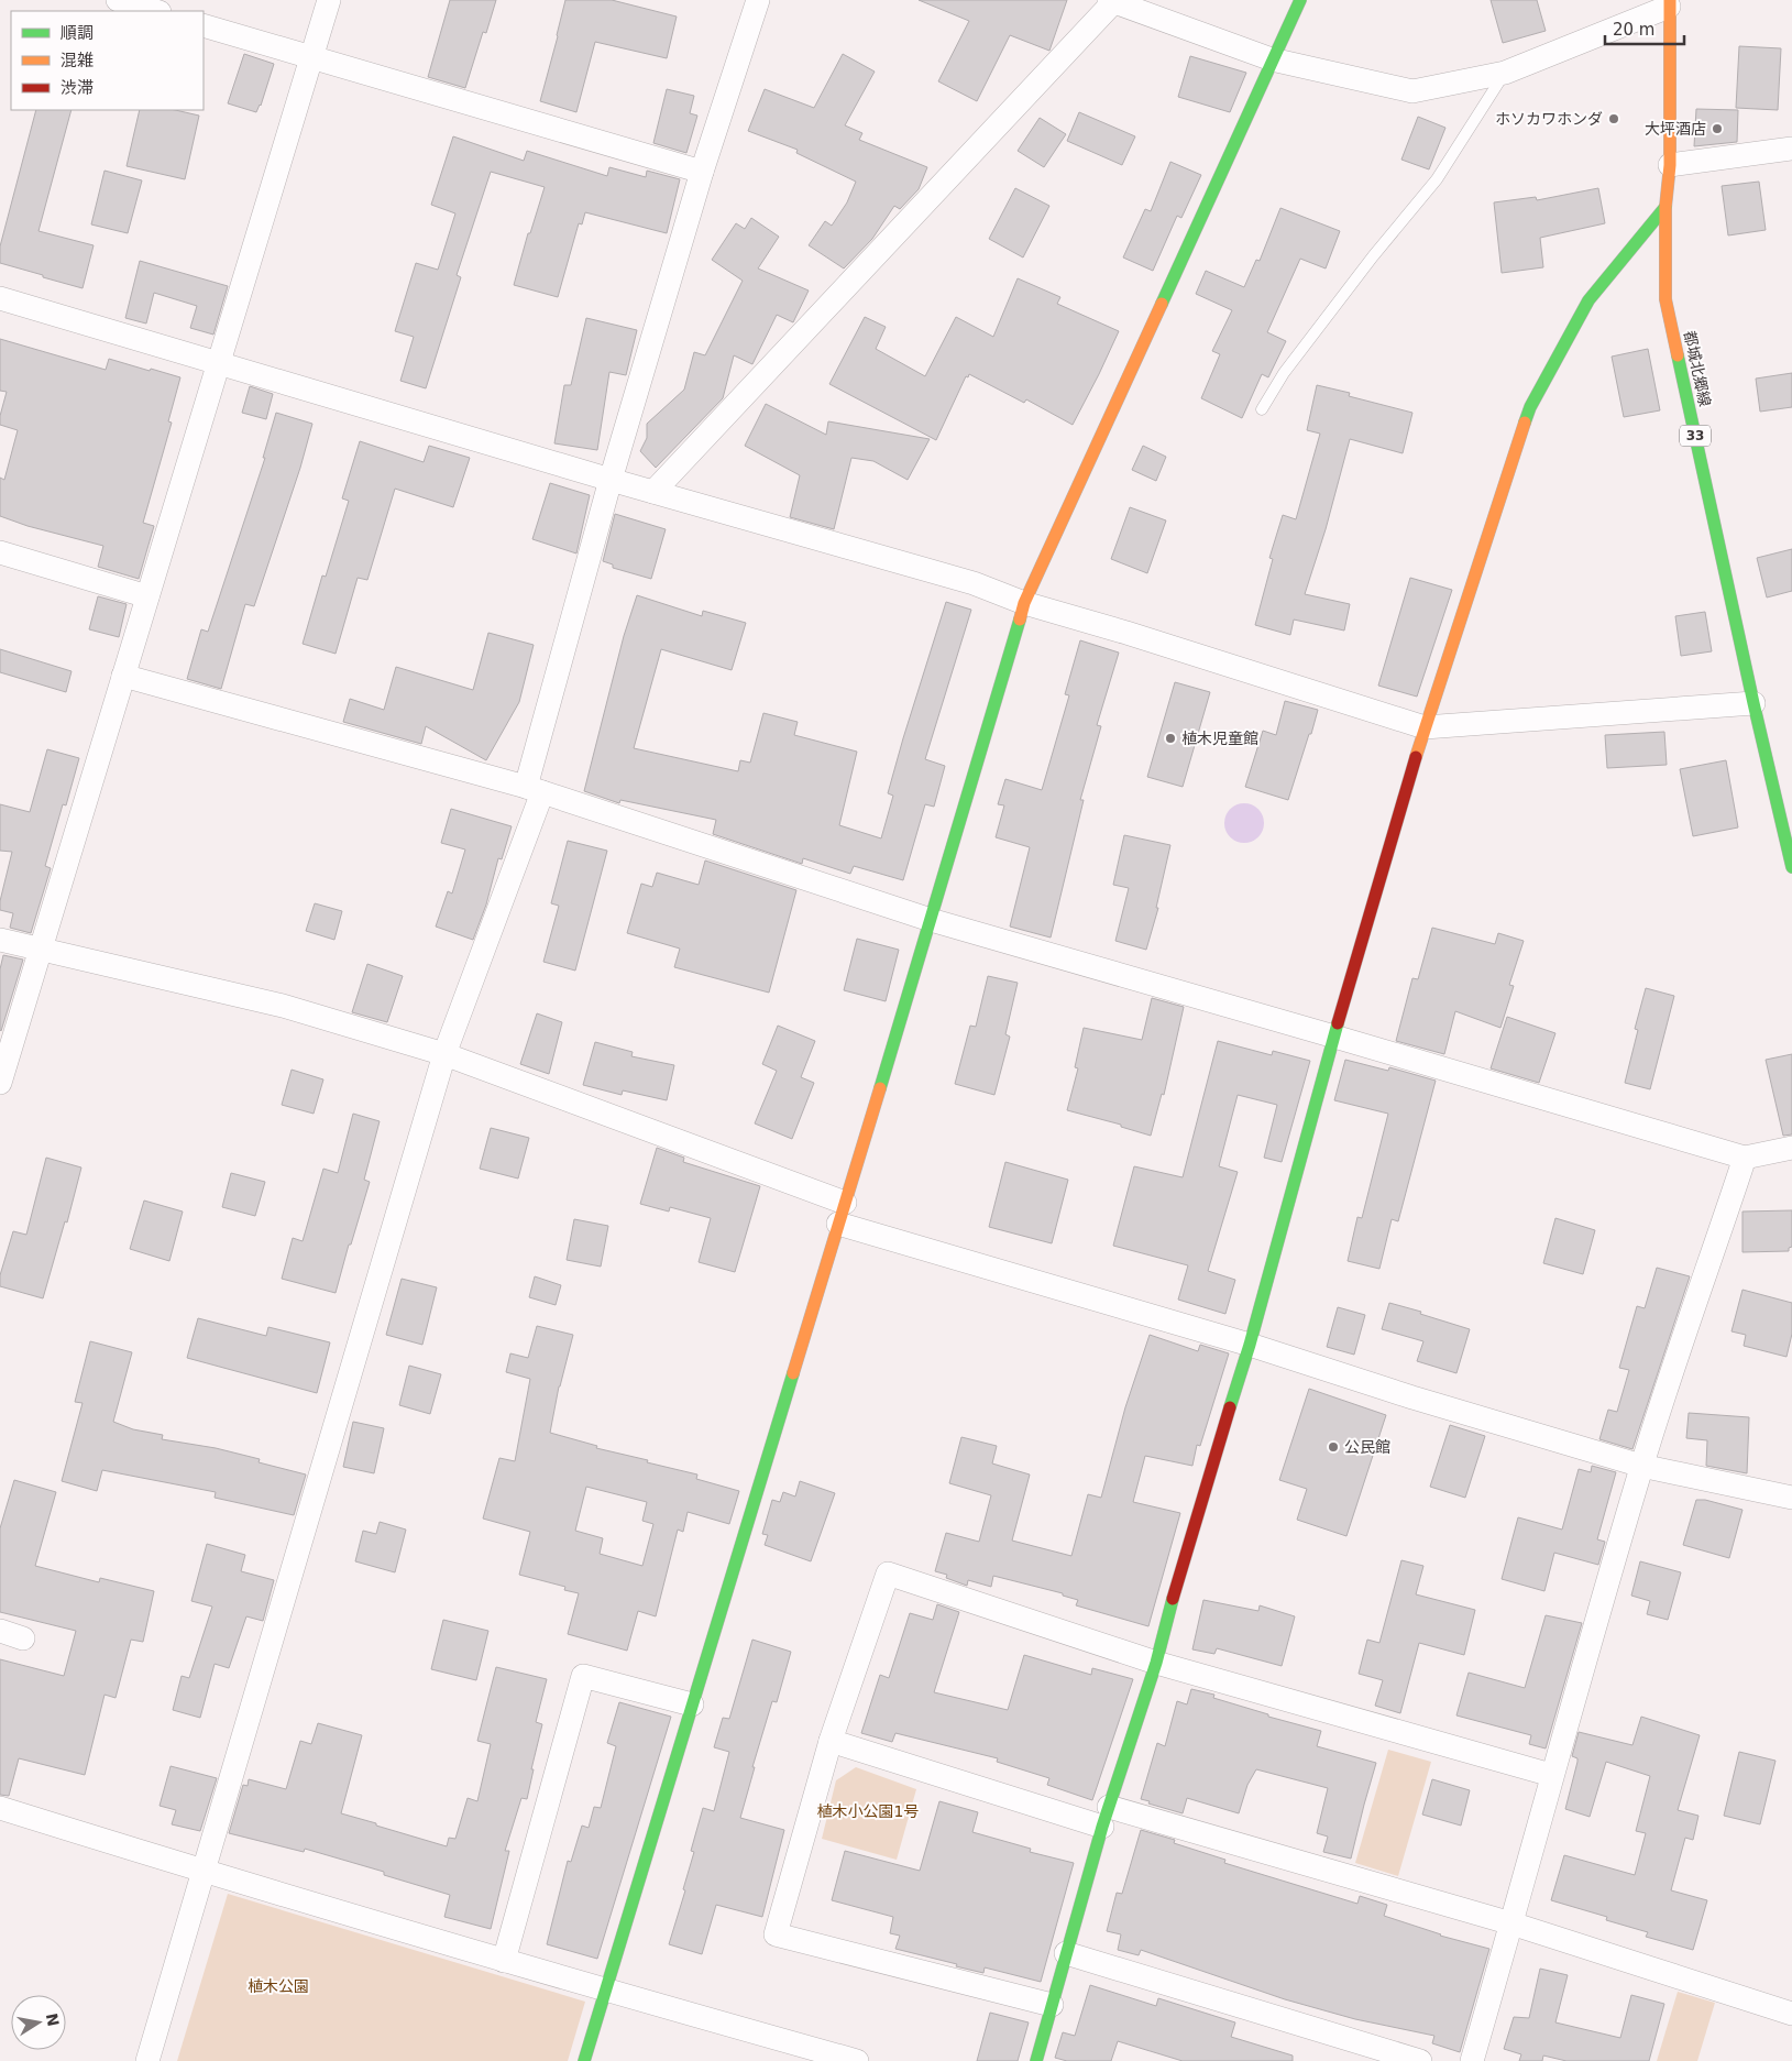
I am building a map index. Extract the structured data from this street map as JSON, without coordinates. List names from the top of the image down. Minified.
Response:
{"streets":{"street":["都城北郷線","33"]},"parks":["植木小公園1号","植木公園"],"places":["ホソカワホンダ","大坪酒店","植木児童館","公民館"],"legend":["順調","混雑","渋滞"],"scale_bar":"20 m","north":"right"}
